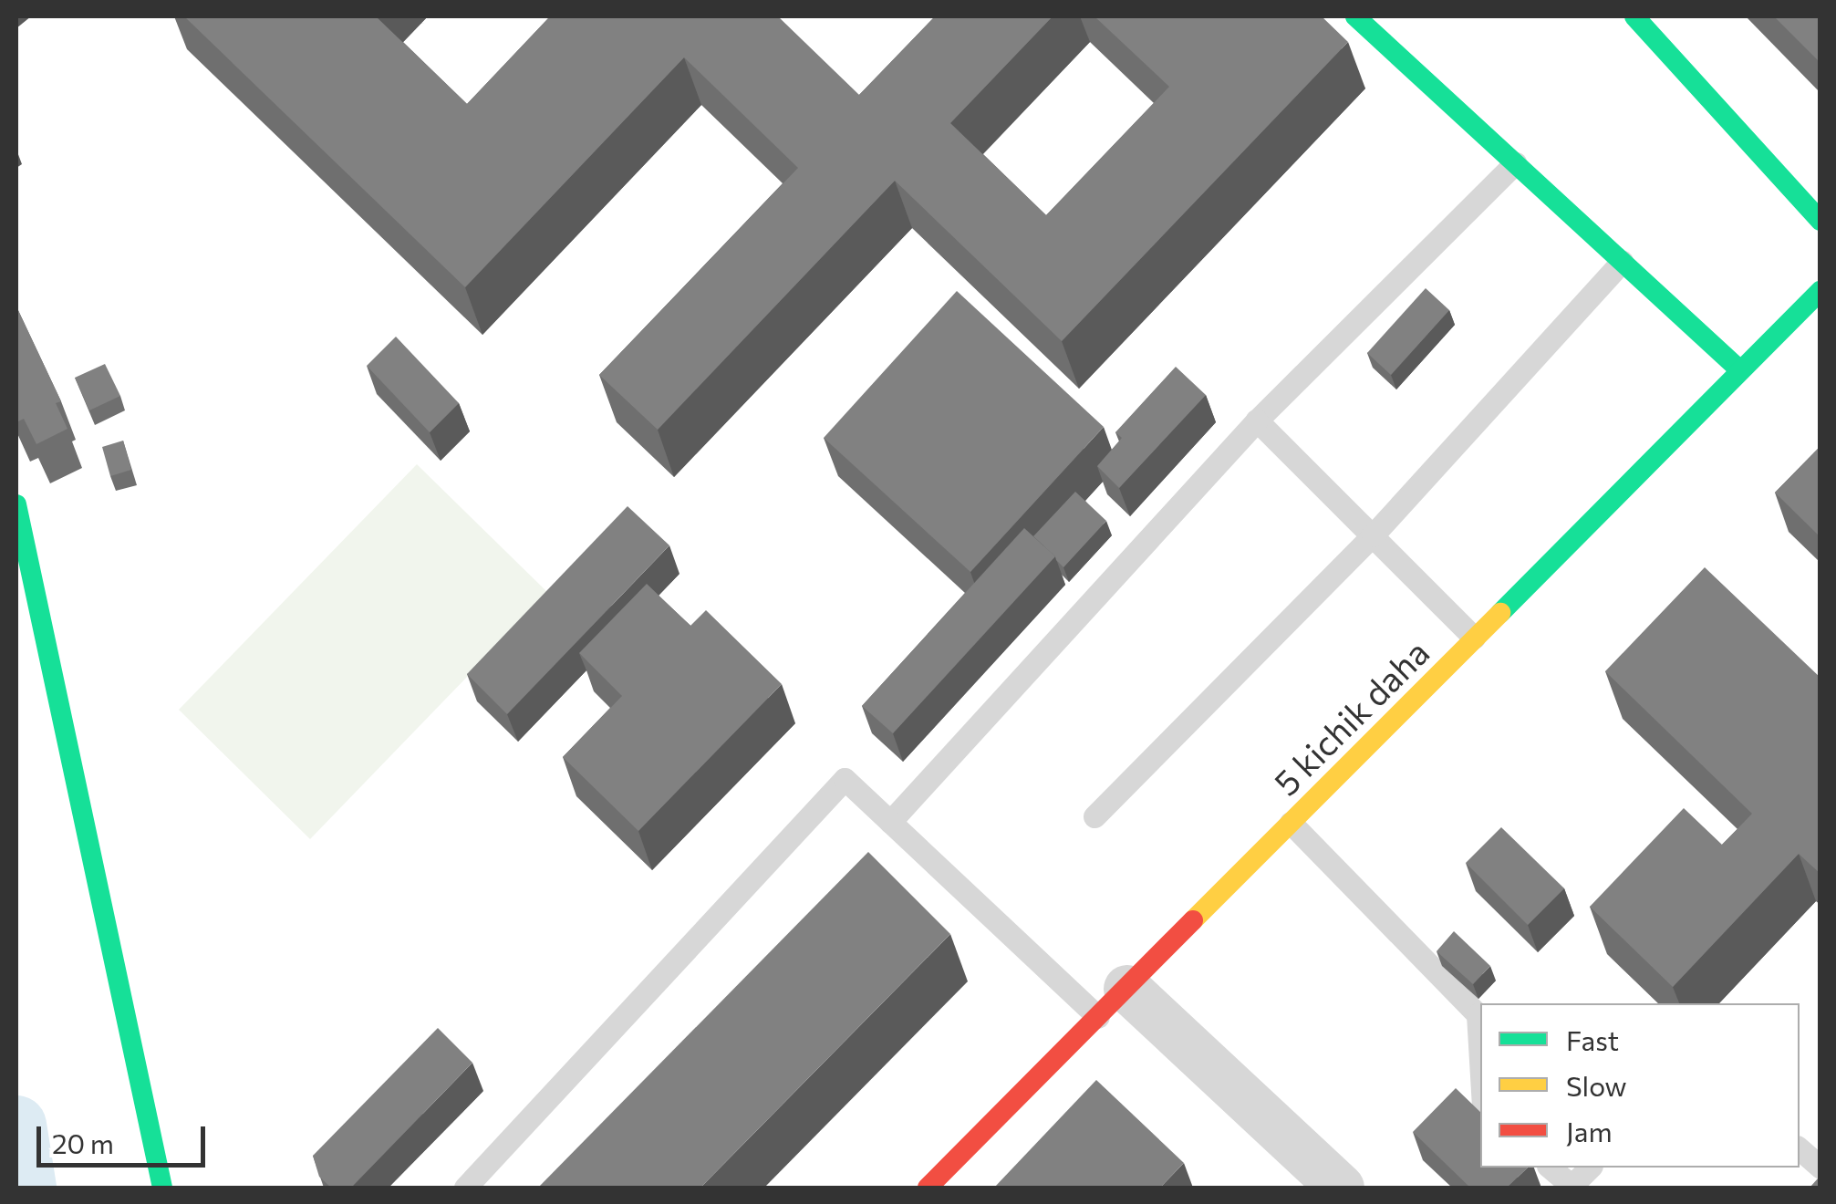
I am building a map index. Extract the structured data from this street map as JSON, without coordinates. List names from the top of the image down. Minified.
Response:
{"streets":{"street":["5 kichik daha"]},"legend":["Fast","Slow","Jam"],"scale_bar":"20 m"}
